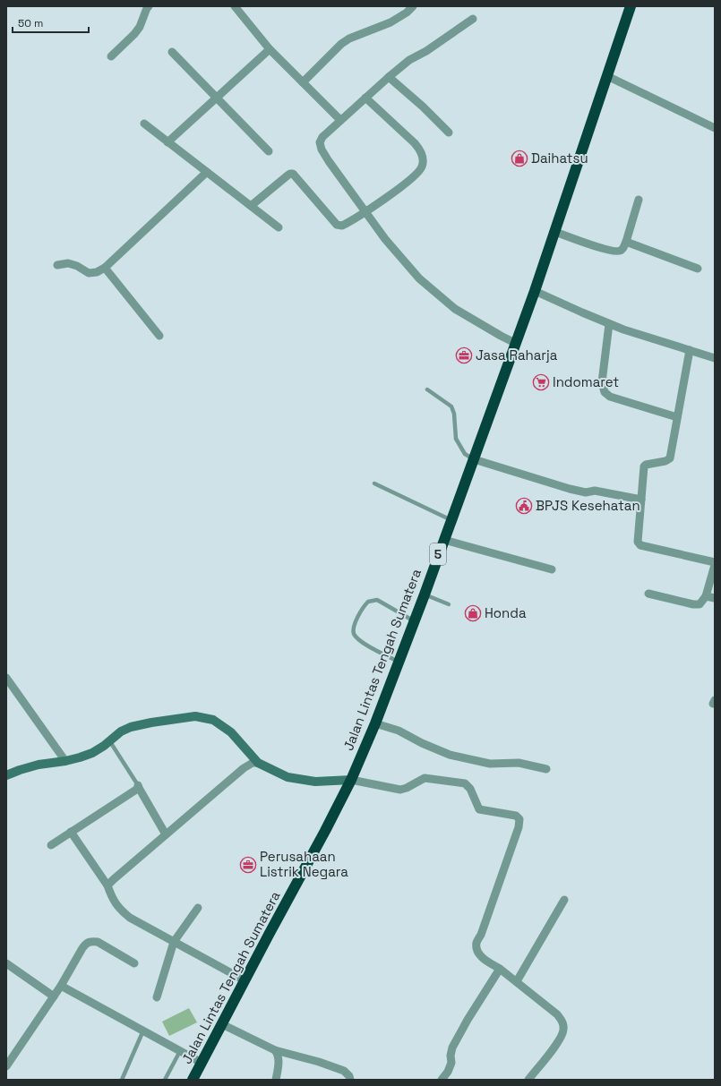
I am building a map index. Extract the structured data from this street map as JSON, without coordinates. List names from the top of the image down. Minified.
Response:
{"streets":{"highway":["5","Jalan Lintas Tengah Sumatera"]},"places":{"shop":["Daihatsu","Honda"],"office":["Jasa Raharja","Perusahaan Listrik Negara"],"supermarket":["Indomaret"],"public building":["BPJS Kesehatan"]},"scale_bar":"50 m"}
